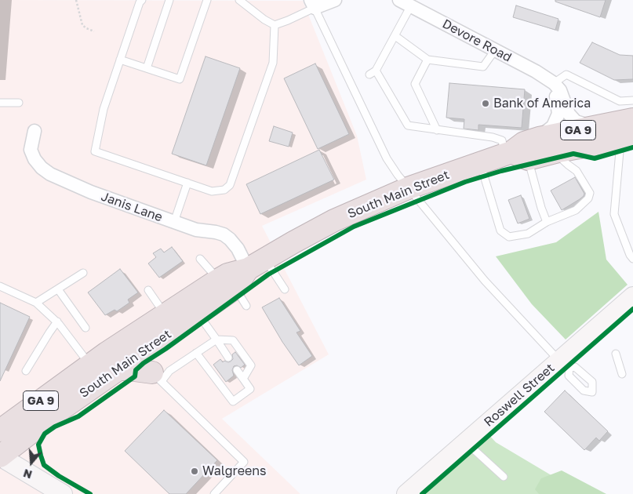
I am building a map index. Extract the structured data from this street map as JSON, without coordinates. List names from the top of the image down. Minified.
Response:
{"streets":{"highway":["GA 9","South Main Street"],"street":["Devore Road","Janis Lane","Roswell Street"]},"crossings":[["Devore Road","South Main Street"],["South Main Street","Janis Lane"]],"places":["Bank of America","Walgreens"],"north":"bottom"}
